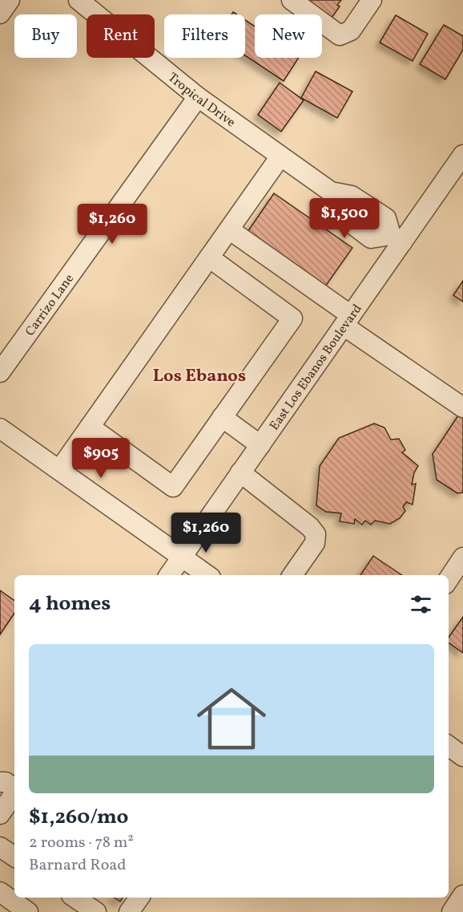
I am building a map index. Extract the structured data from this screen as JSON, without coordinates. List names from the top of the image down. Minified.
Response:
{"streets":{"street":["Tropical Drive","Carrizo Lane","East Los Ebanos Boulevard"]},"crossings":[["Tropical Drive","Carrizo Lane"],["Tropical Drive","East Los Ebanos Boulevard"]],"districts":["Los Ebanos"],"page":{"chip":["Buy","Rent","Filters","New"],"price":["$1,500","$1,260","$905","$1,260"],"heading":"4 homes","list":[{"name":"$1,260/mo","note":"2 rooms · 78 m² · Barnard Road"}]}}
